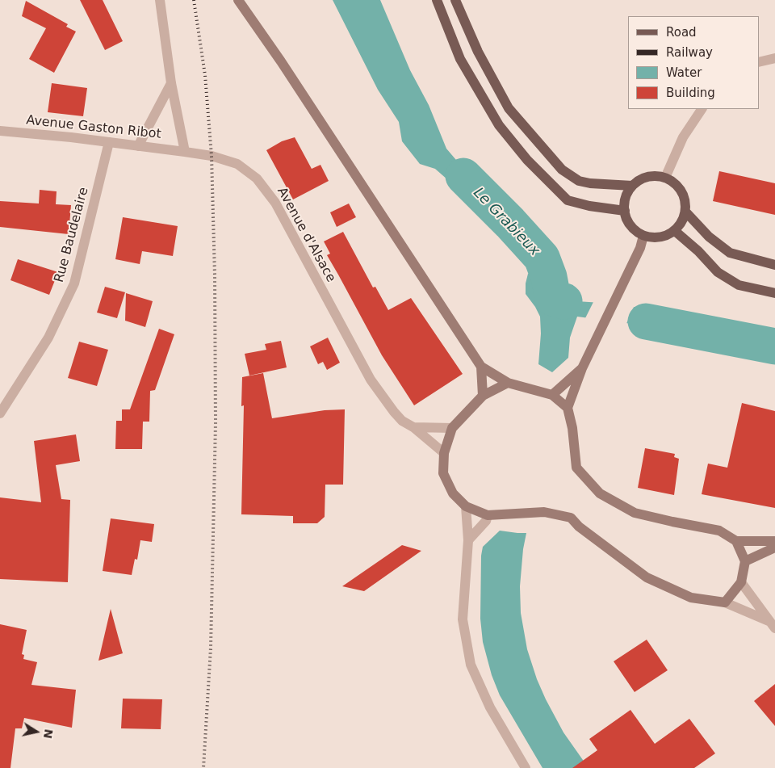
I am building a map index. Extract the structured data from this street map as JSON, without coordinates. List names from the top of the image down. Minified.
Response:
{"streets":{"street":["Avenue Gaston Ribot","Rue Baudelaire","Avenue d'Alsace"]},"crossings":[["Avenue Gaston Ribot","Rue Baudelaire"],["Avenue Gaston Ribot","Avenue d'Alsace"]],"water":["Le Grabieux"],"legend":["Road","Railway","Water","Building"],"north":"right"}
